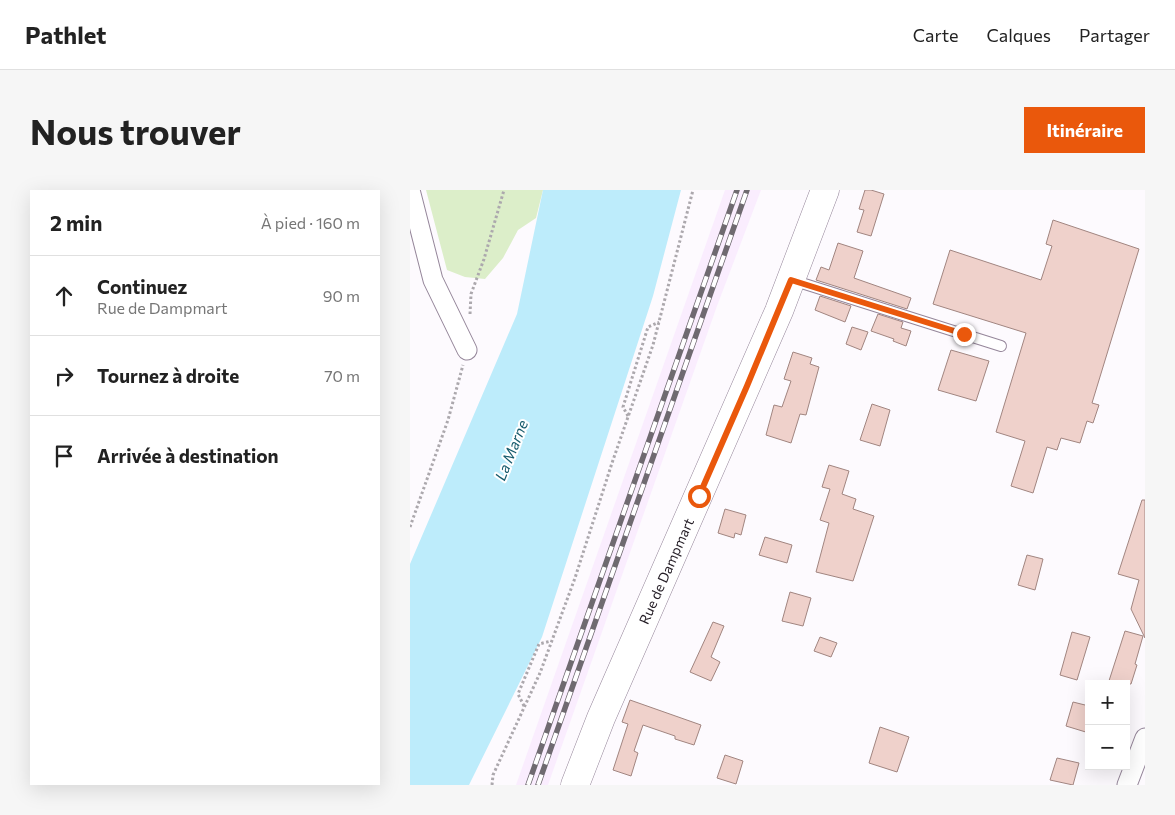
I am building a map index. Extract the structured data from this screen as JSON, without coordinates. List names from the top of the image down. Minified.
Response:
{"streets":{"street":["Rue de Dampmart"]},"water":["La Marne"],"page":{"header":"Pathlet","nav":["Carte","Calques","Partager"],"buttons":"Itinéraire","title":"Nous trouver","heading":["2 min","À pied · 160 m"],"list":[["Continuez","Rue de Dampmart","90 m"],["Tournez à droite","70 m"],"Arrivée à destination"],"map_buttons":["+","−"]}}
